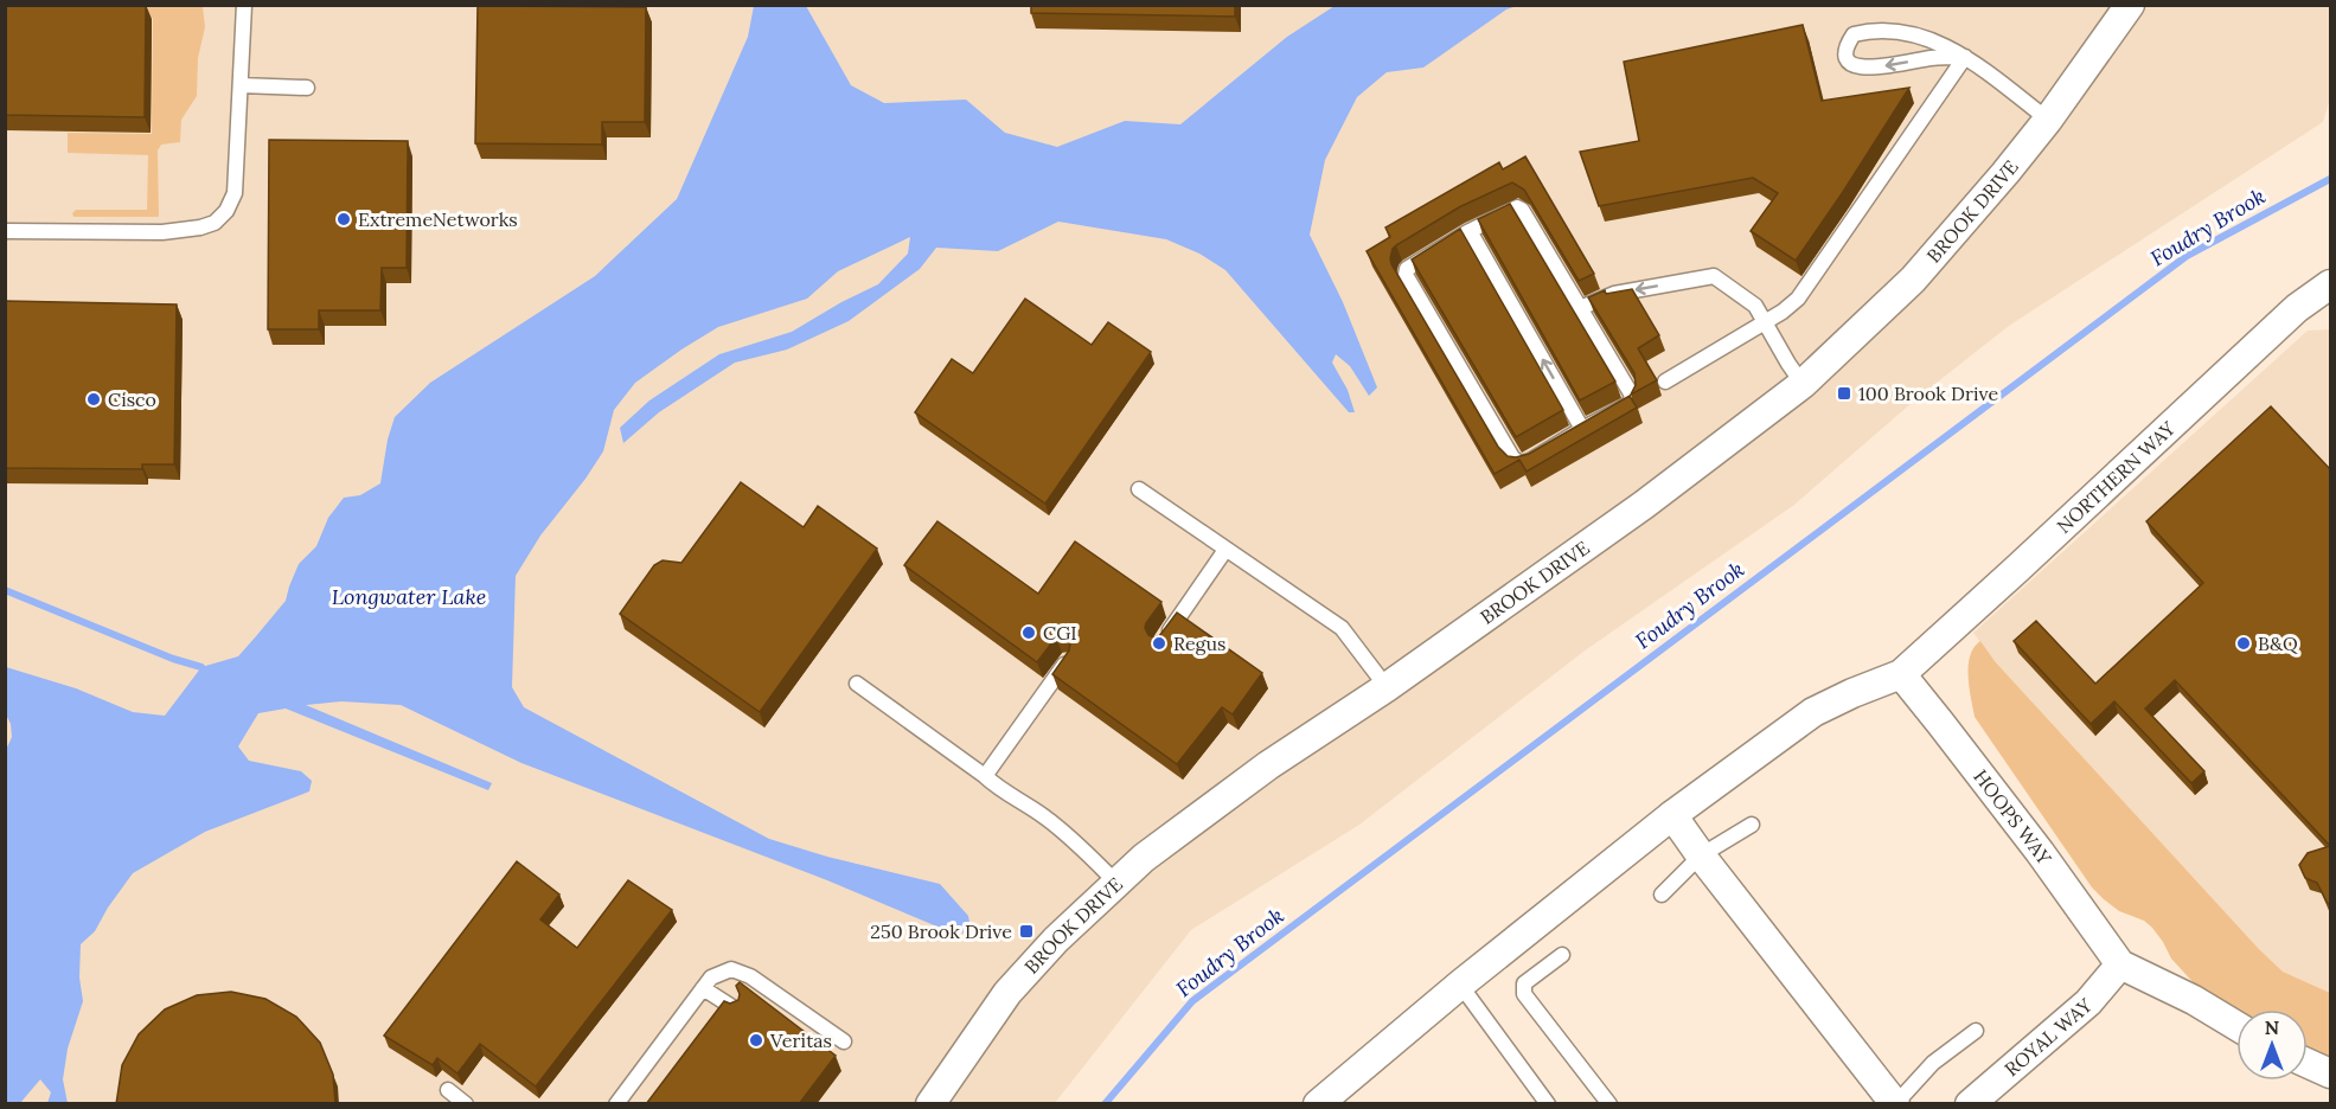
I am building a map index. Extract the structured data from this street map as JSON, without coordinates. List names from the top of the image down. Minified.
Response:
{"streets":{"street":["BROOK DRIVE","NORTHERN WAY","HOOPS WAY","ROYAL WAY"]},"crossings":[["NORTHERN WAY","HOOPS WAY"],["HOOPS WAY","ROYAL WAY"]],"water":["Foudry Brook","Longwater Lake"],"places":{"other":["ExtremeNetworks","Cisco","CGI","Regus","B&Q","Veritas"],"transit":["100 Brook Drive","250 Brook Drive"]},"north":"top"}
